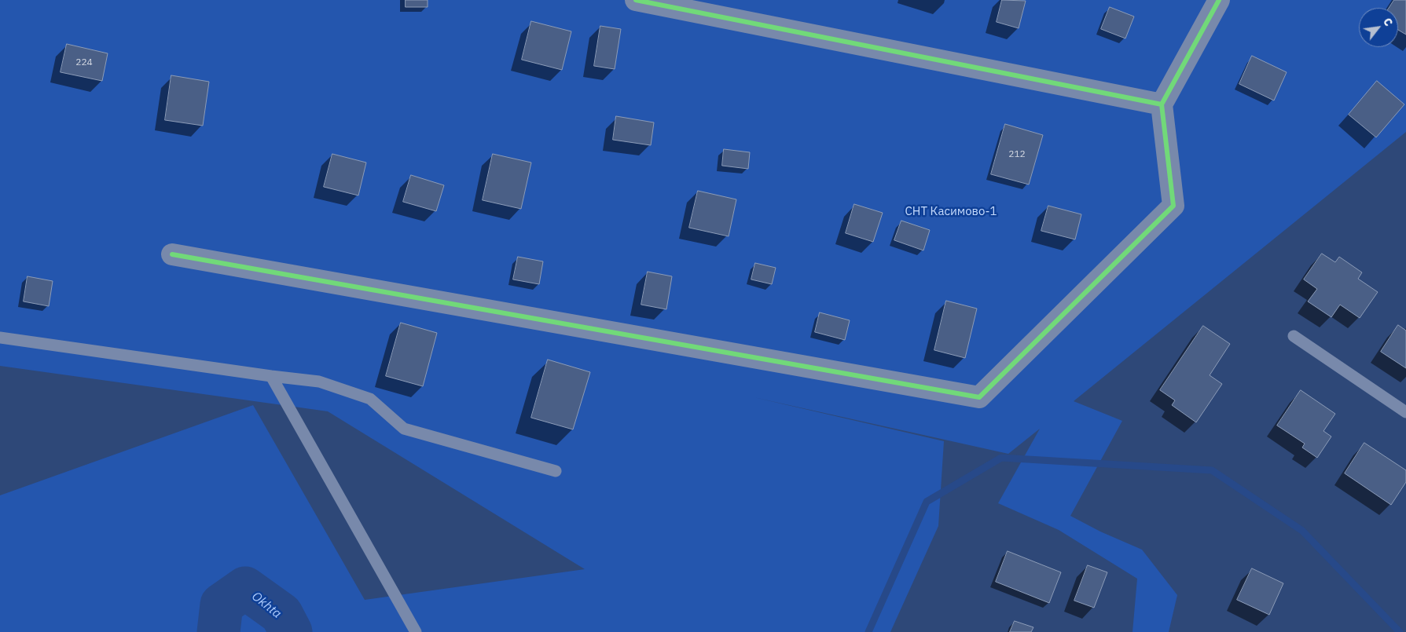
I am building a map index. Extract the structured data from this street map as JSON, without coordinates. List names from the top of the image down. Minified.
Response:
{"water":["Okhta"],"parks":["СНТ Касимово-1"],"house_numbers":["224","212"],"north":"top right"}
